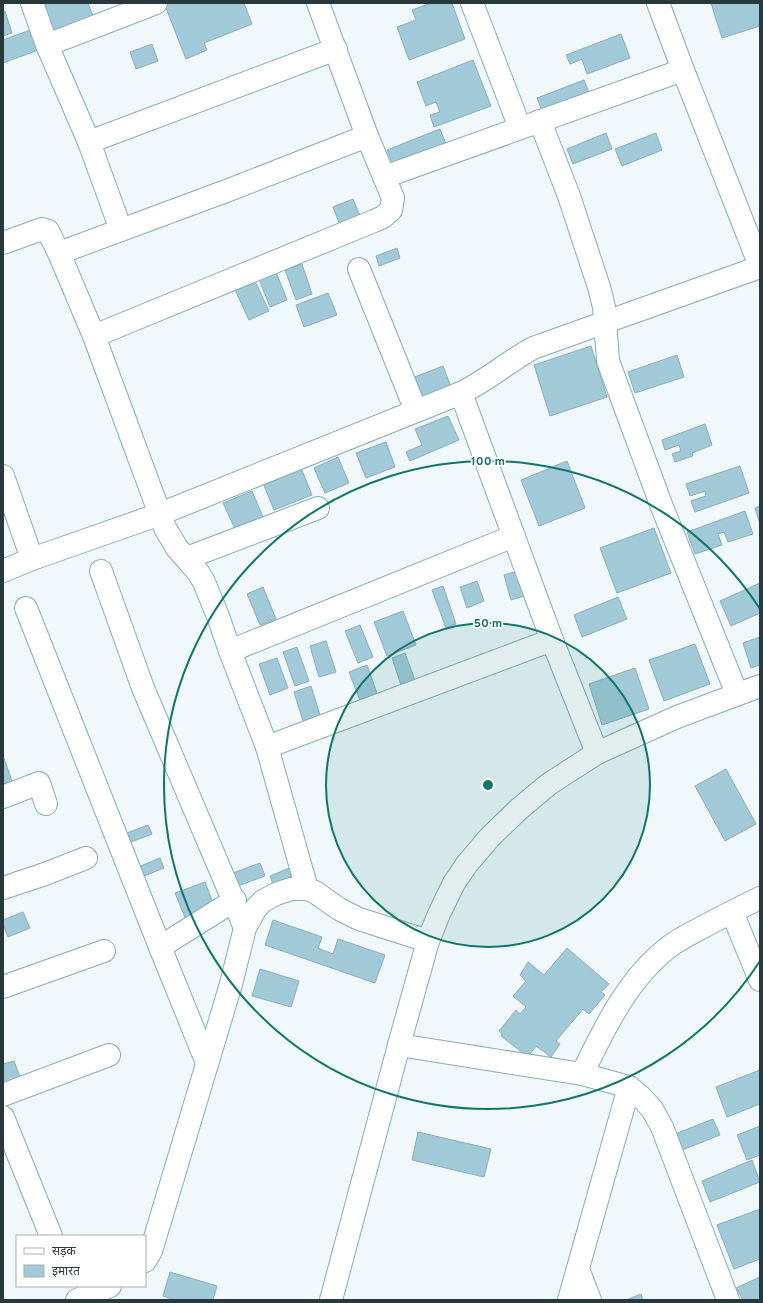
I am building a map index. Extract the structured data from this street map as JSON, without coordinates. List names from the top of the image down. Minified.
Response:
{"legend":["सड़क","इमारत"],"rings":["100 m","50 m"]}
